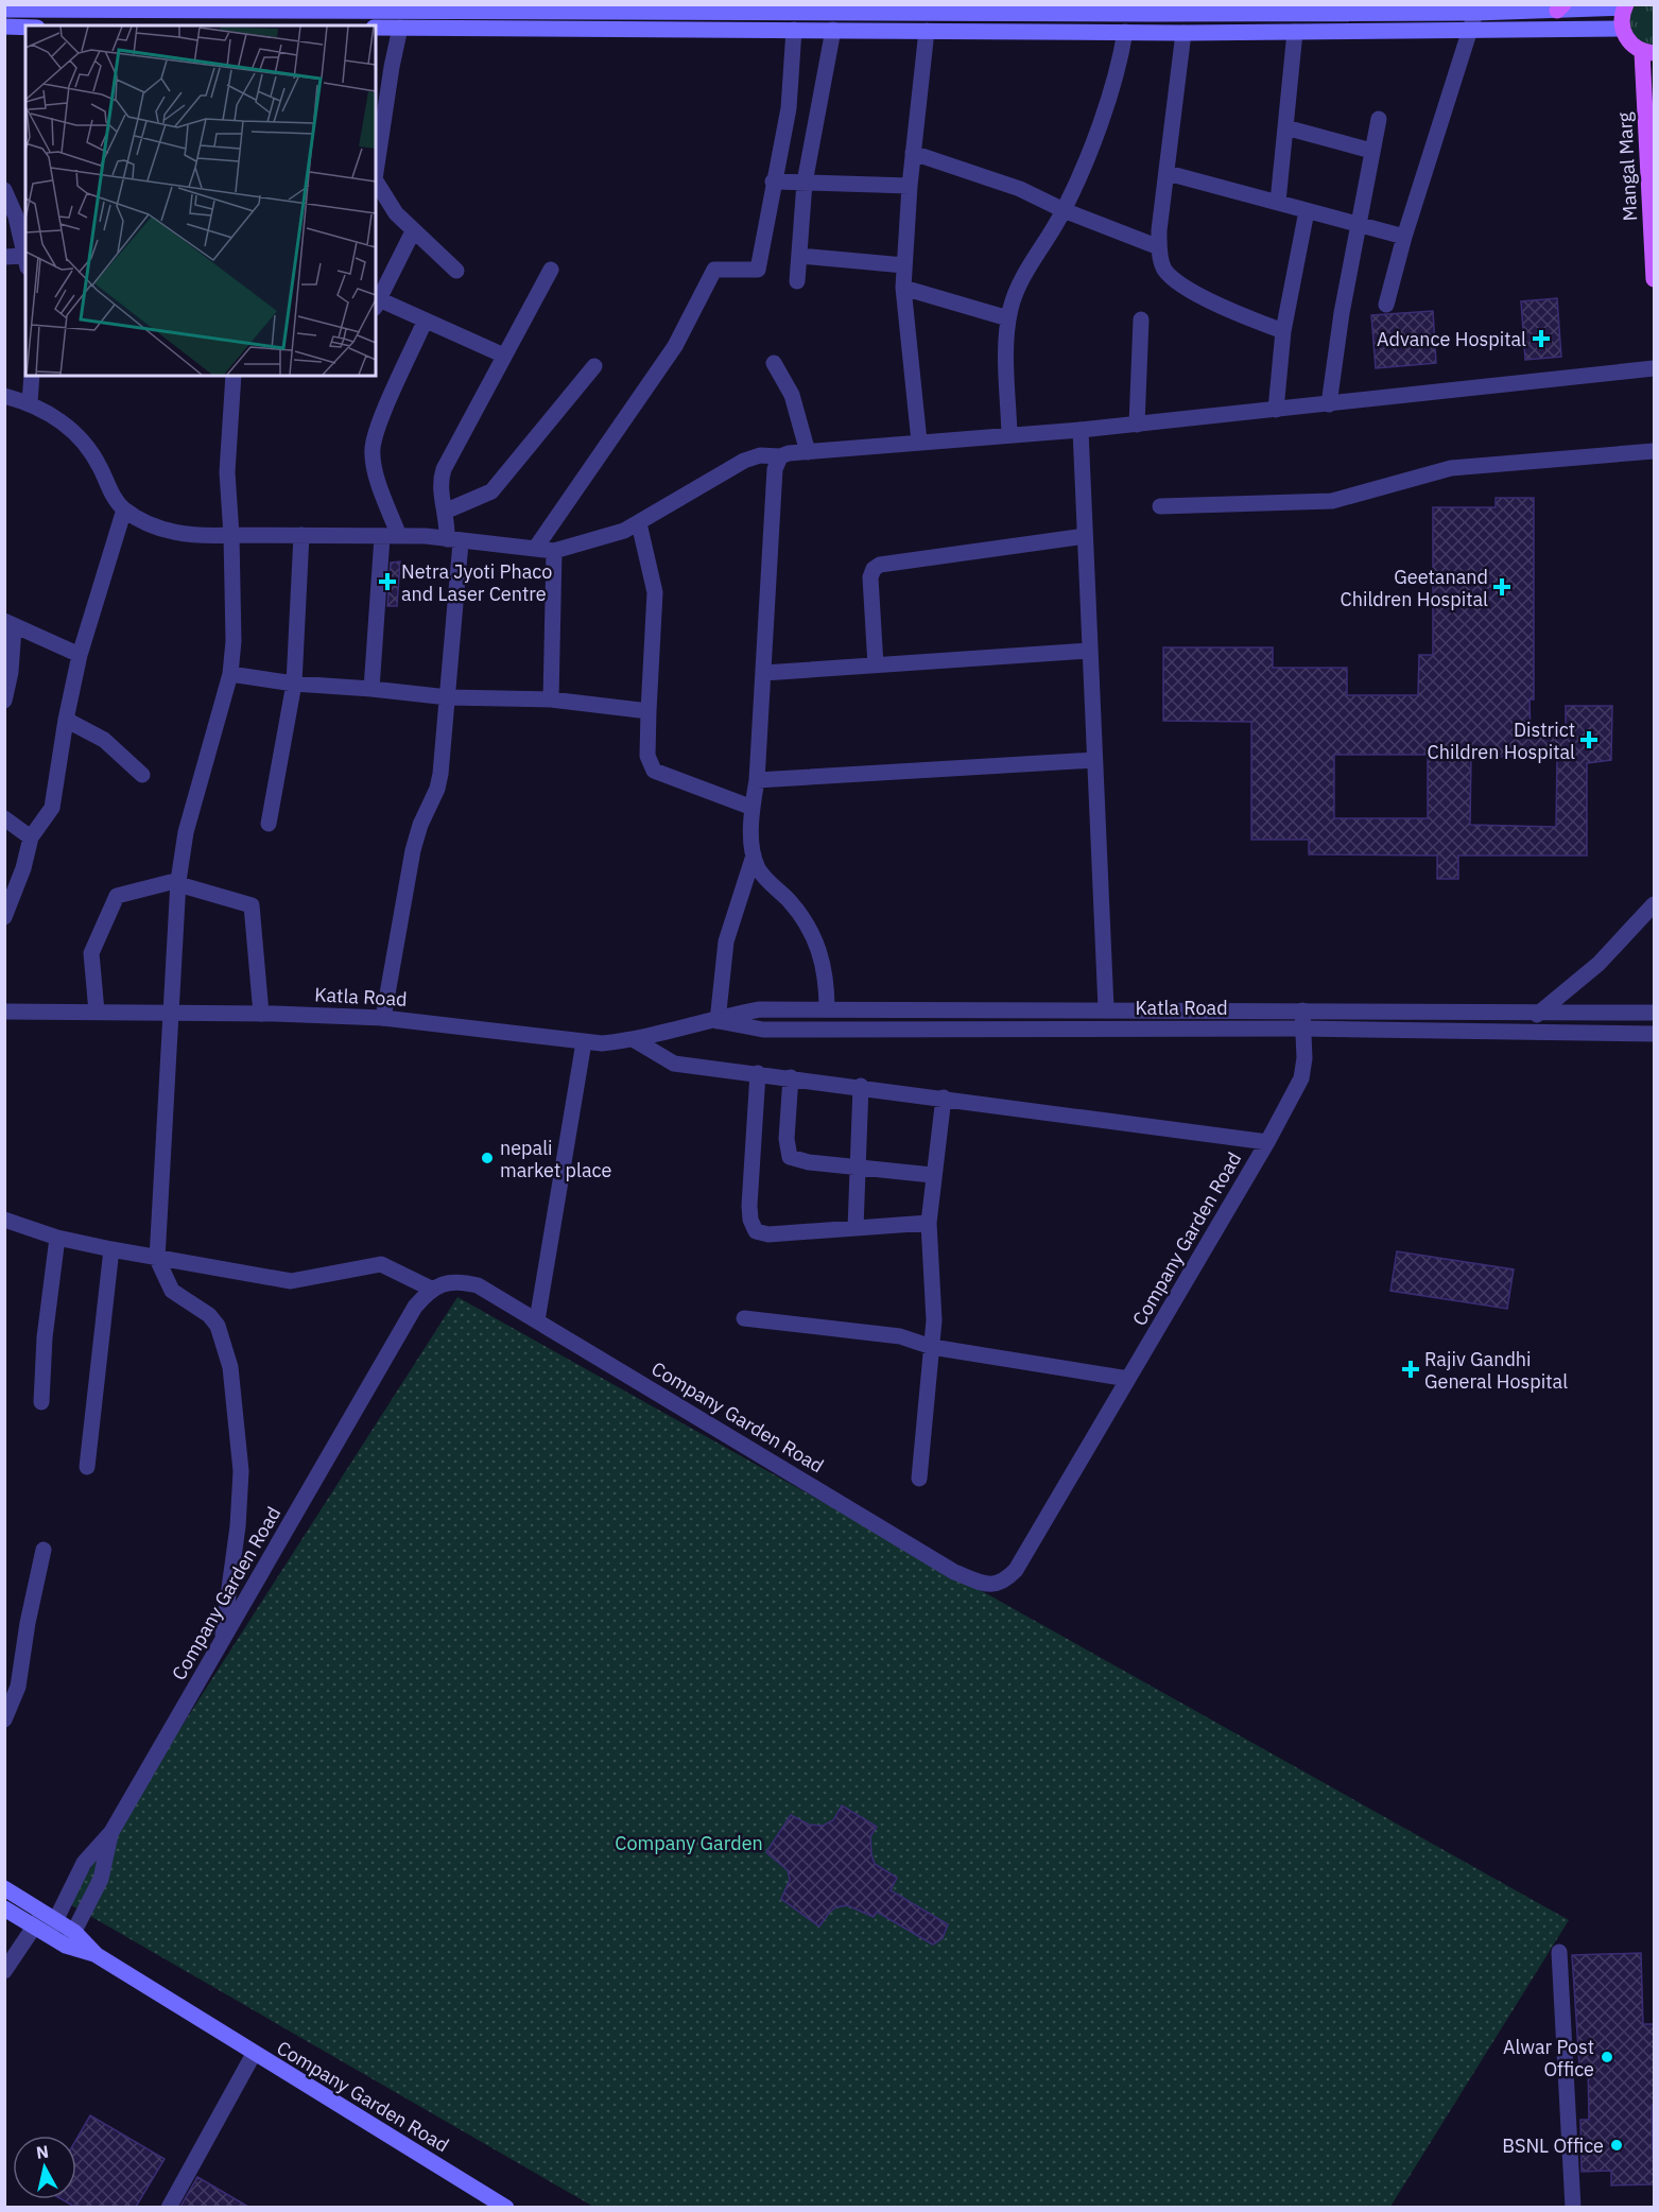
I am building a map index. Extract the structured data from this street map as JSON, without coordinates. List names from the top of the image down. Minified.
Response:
{"streets":{"main road":["Mangal Marg","Company Garden Road"],"street":["Katla Road"]},"crossings":[["Katla Road","Company Garden Road"]],"parks":["Company Garden"],"places":{"health":["Advance Hospital","Netra Jyoti Phaco and Laser Centre","Geetanand Children Hospital","District Children Hospital","Rajiv Gandhi General Hospital"],"other":["nepali market place","Alwar Post Office","BSNL Office"]},"north":"top"}
